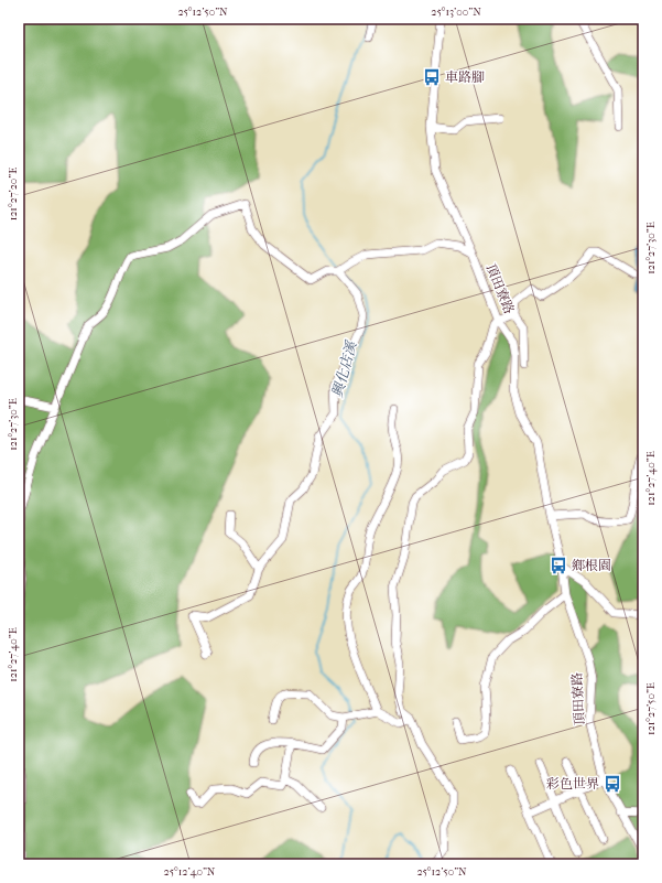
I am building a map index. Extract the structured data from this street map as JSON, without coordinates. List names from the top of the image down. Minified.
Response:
{"streets":{"street":["頂田寮路"]},"water":["興化店溪"],"places":{"bus stop":["車路腳","鄉根園","彩色世界"]},"coordinates":["25°12'50\"N","25°13'00\"N","121°27'20\"E","121°27'30\"E","121°27'40\"E","121°27'50\"E","25°12'40\"N"]}
